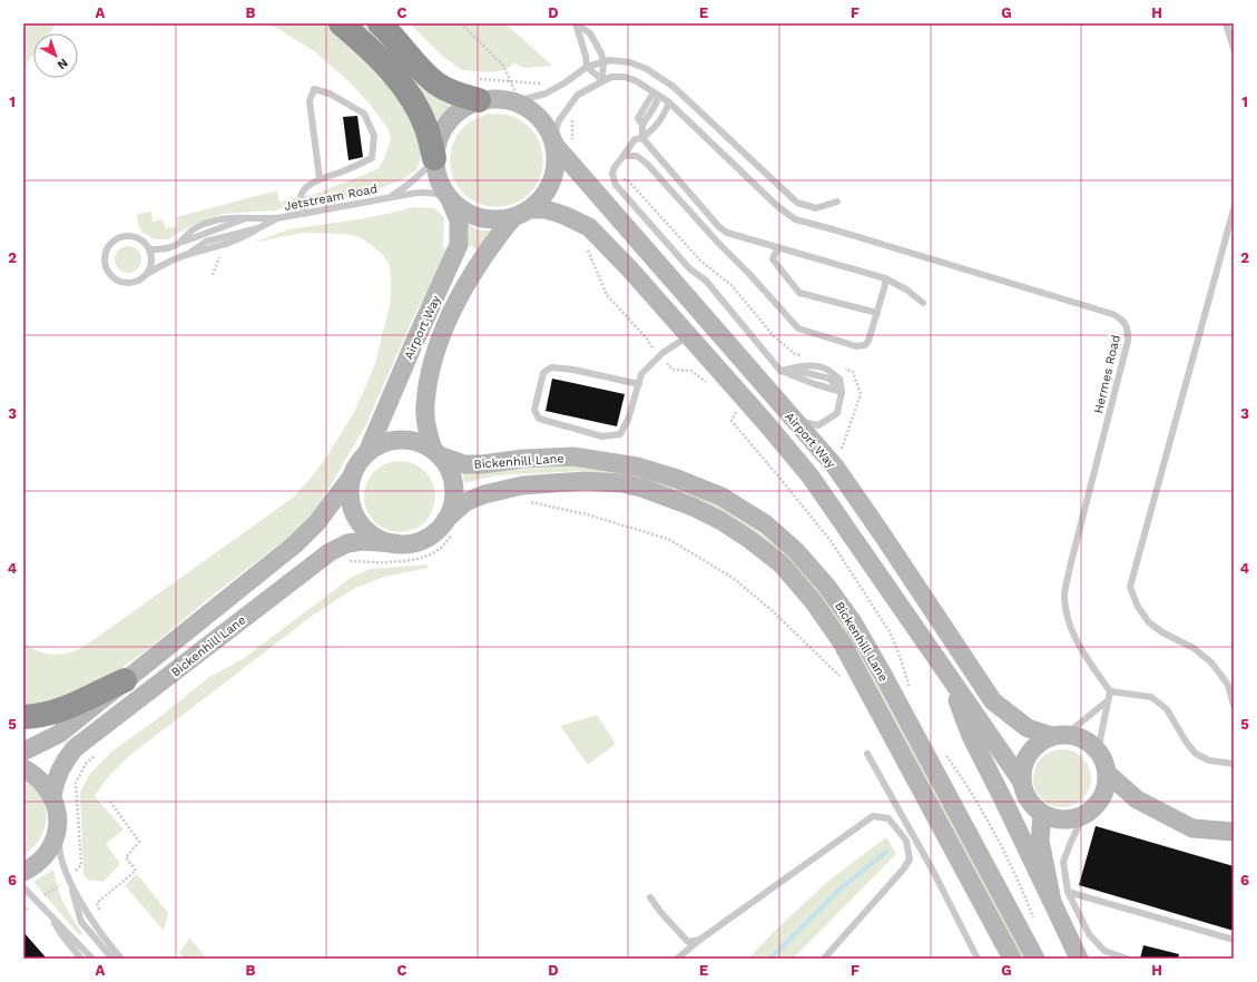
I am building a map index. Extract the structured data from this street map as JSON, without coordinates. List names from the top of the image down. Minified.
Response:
{"streets":{"street":["Airport Way","Bickenhill Lane"],"lane":["Jetstream Road","Hermes Road"]},"crossings":[["Jetstream Road","Airport Way"],["Jetstream Road","Hermes Road"],["Airport Way","Hermes Road"],["Airport Way","Bickenhill Lane"]],"north":"bottom right","grid":{"columns":["A","B","C","D","E","F","G","H"],"rows":["1","2","3","4","5","6"]}}
